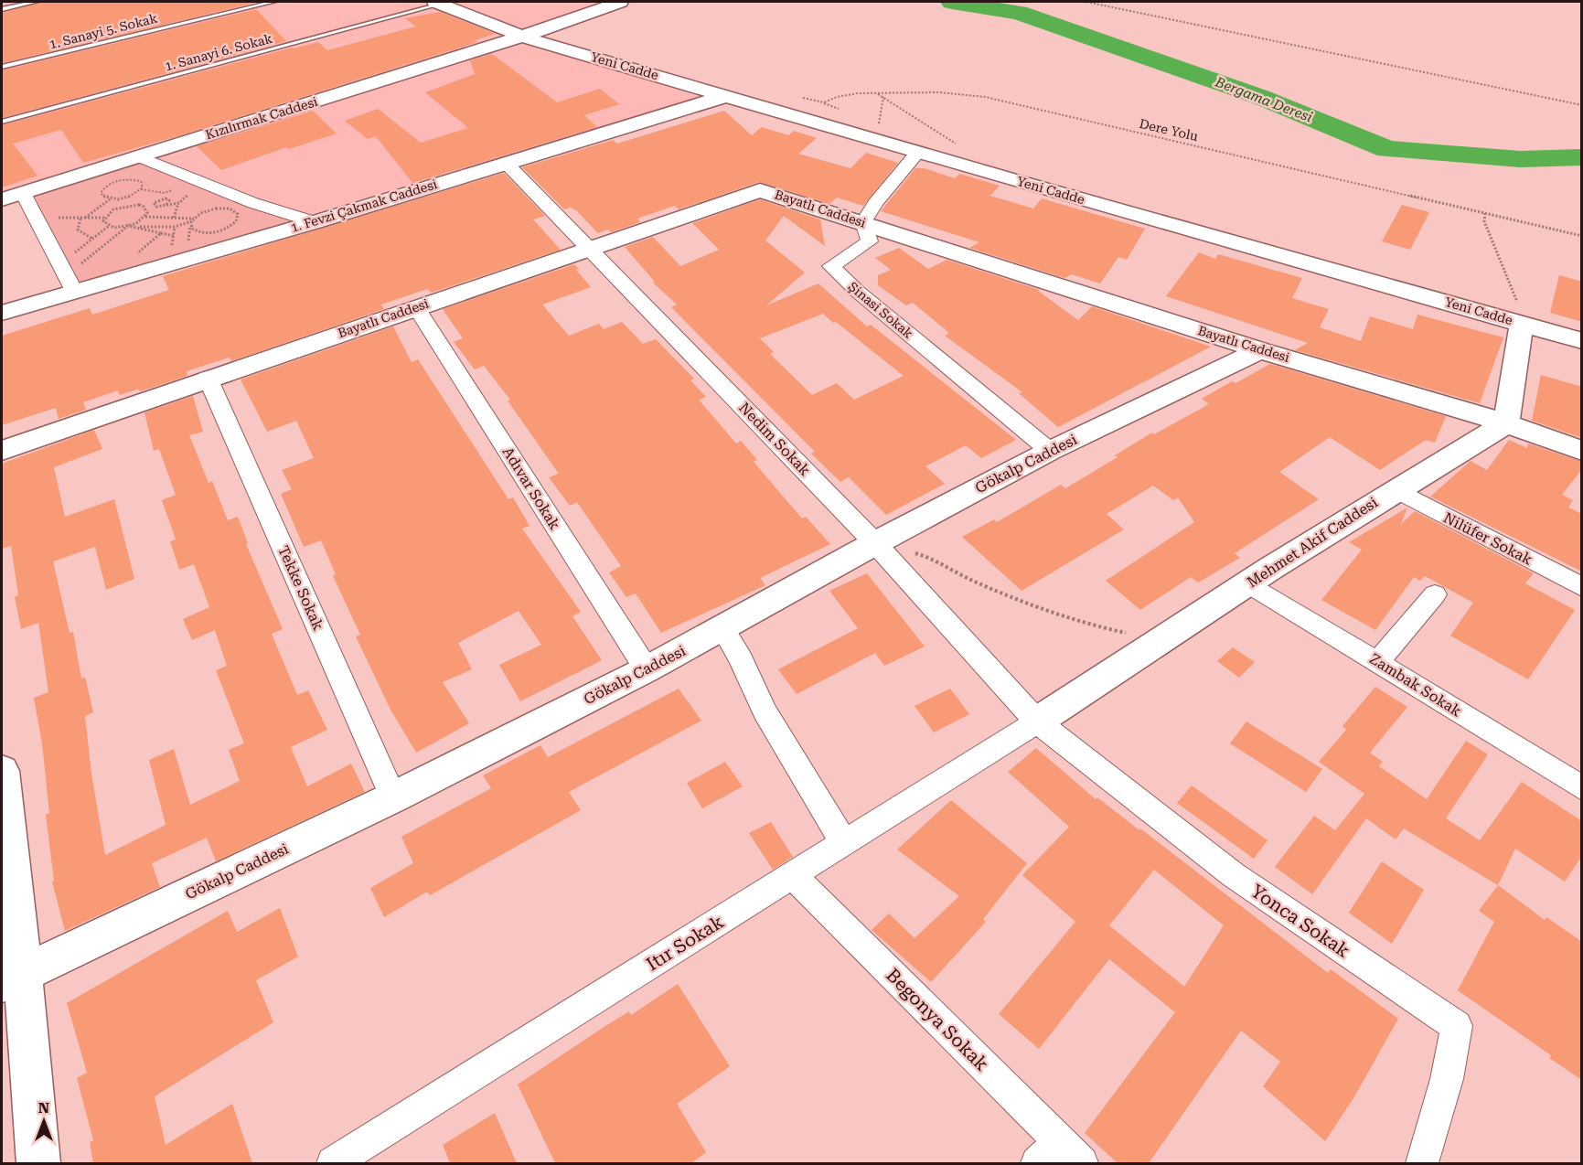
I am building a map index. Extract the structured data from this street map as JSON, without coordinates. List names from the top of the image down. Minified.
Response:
{"streets":{"street":["Yeni Cadde","Kızılırmak Caddesi","1. Fevzi Çakmak Caddesi","Bayatlı Caddesi","Şinasi Sokak","Nedim Sokak","Gökalp Caddesi","Adıvar Sokak","Nilüfer Sokak","Mehmet Akif Caddesi","Tekke Sokak","Zambak Sokak","Yonca Sokak","Itır Sokak","Begonya Sokak"],"lane":["1. Sanayi 5. Sokak","1. Sanayi 6. Sokak"],"path":["Dere Yolu"]},"crossings":[["1. Sanayi 6. Sokak","Yeni Cadde"],["Yeni Cadde","Kızılırmak Caddesi"],["Yeni Cadde","1. Fevzi Çakmak Caddesi"],["1. Fevzi Çakmak Caddesi","Nedim Sokak"],["Bayatlı Caddesi","Şinasi Sokak"],["Bayatlı Caddesi","Nedim Sokak"],["Bayatlı Caddesi","Gökalp Caddesi"],["Bayatlı Caddesi","Adıvar Sokak"],["Bayatlı Caddesi","Mehmet Akif Caddesi"],["Bayatlı Caddesi","Tekke Sokak"],["Şinasi Sokak","Gökalp Caddesi"],["Nedim Sokak","Gökalp Caddesi"],["Nedim Sokak","Mehmet Akif Caddesi"],["Nedim Sokak","Yonca Sokak"],["Nedim Sokak","Itır Sokak"],["Gökalp Caddesi","Adıvar Sokak"],["Gökalp Caddesi","Tekke Sokak"],["Nilüfer Sokak","Mehmet Akif Caddesi"],["Mehmet Akif Caddesi","Zambak Sokak"],["Mehmet Akif Caddesi","Yonca Sokak"],["Mehmet Akif Caddesi","Itır Sokak"],["Yonca Sokak","Itır Sokak"],["Itır Sokak","Begonya Sokak"]],"water":["Bergama Deresi"],"north":"top"}
